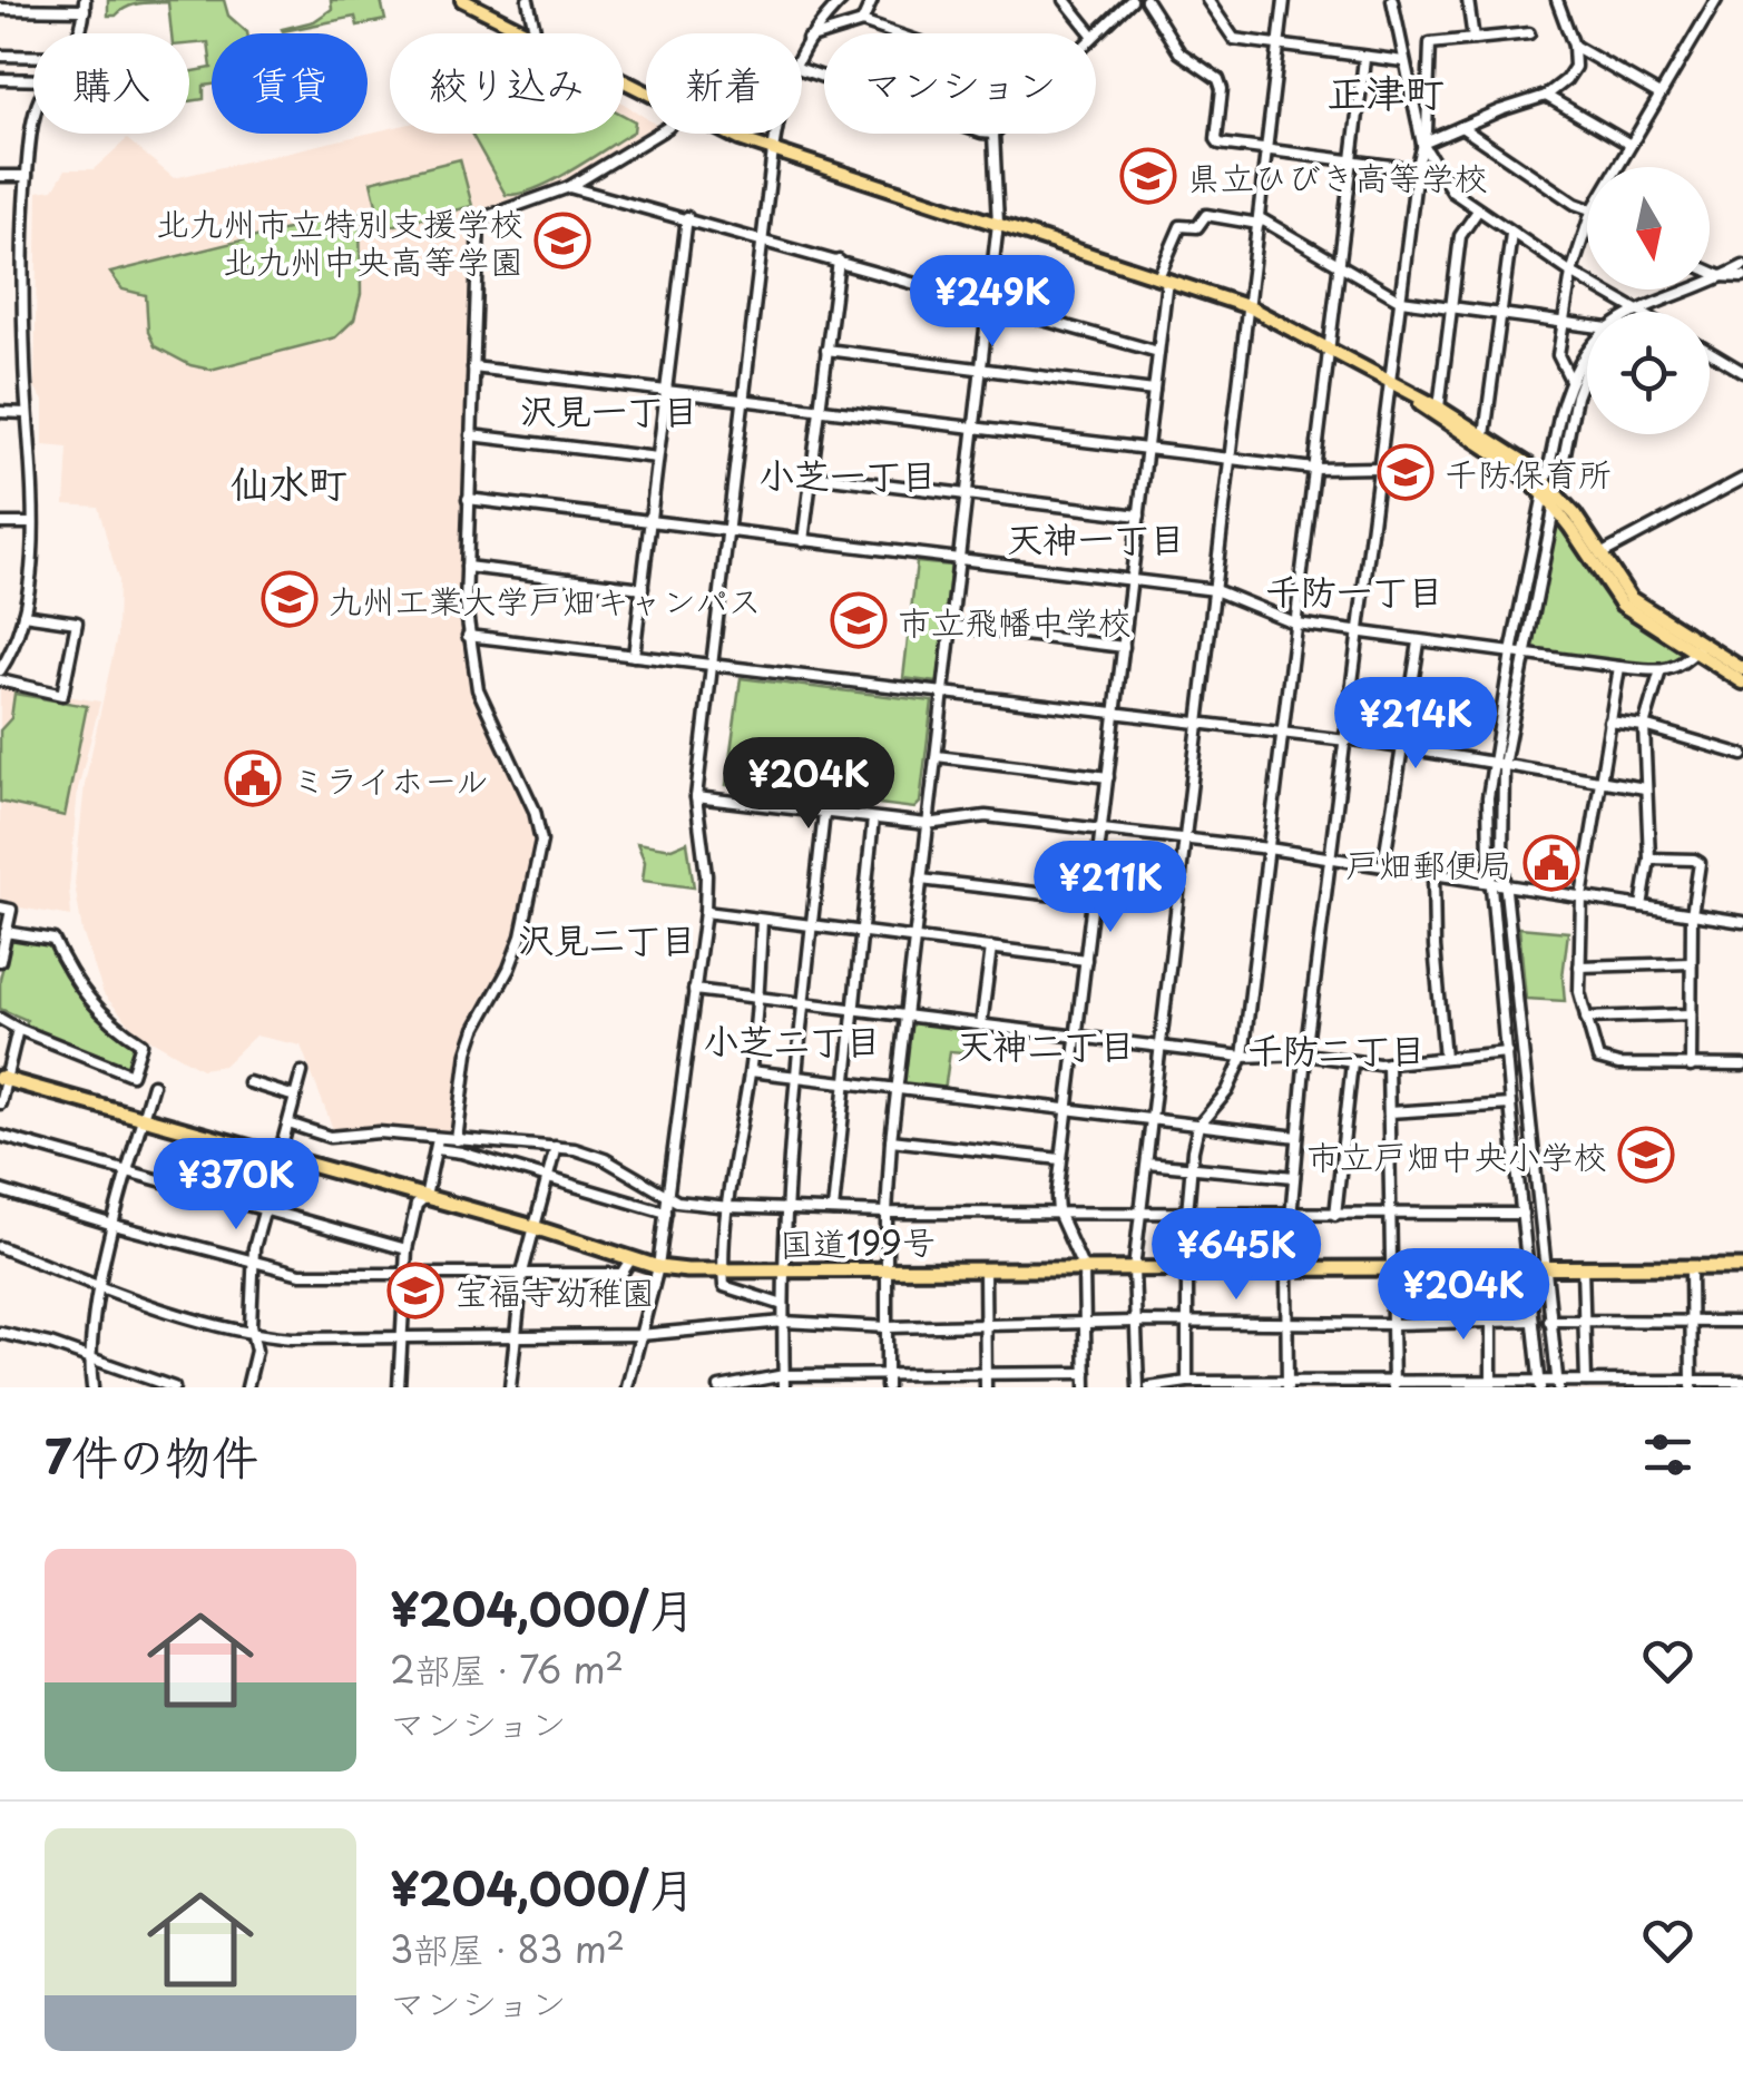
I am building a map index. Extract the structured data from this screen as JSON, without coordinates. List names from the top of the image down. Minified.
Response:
{"streets":{"highway":["国道199号"]},"districts":["正津町","沢見一丁目","小芝一丁目","仙水町","天神一丁目","千防一丁目","沢見二丁目","小芝二丁目","天神二丁目","千防二丁目"],"places":{"school or university":["県立ひびき高等学校","北九州市立特別支援学校 北九州中央高等学園","千防保育所","九州工業大学戸畑キャンパス","市立飛幡中学校","市立戸畑中央小学校","宝福寺幼稚園"],"public building":["ミライホール","戸畑郵便局"]},"north":"bottom","page":{"chip":["購入","賃貸","絞り込み","新着","マンション"],"price":["¥249K","¥214K","¥204K","¥211K","¥370K","¥645K","¥204K"],"heading":"7件の物件","list":[{"name":"¥204,000/月","note":"2部屋 · 76 m² · マンション"},{"name":"¥204,000/月","note":"3部屋 · 83 m² · マンション"}]}}
